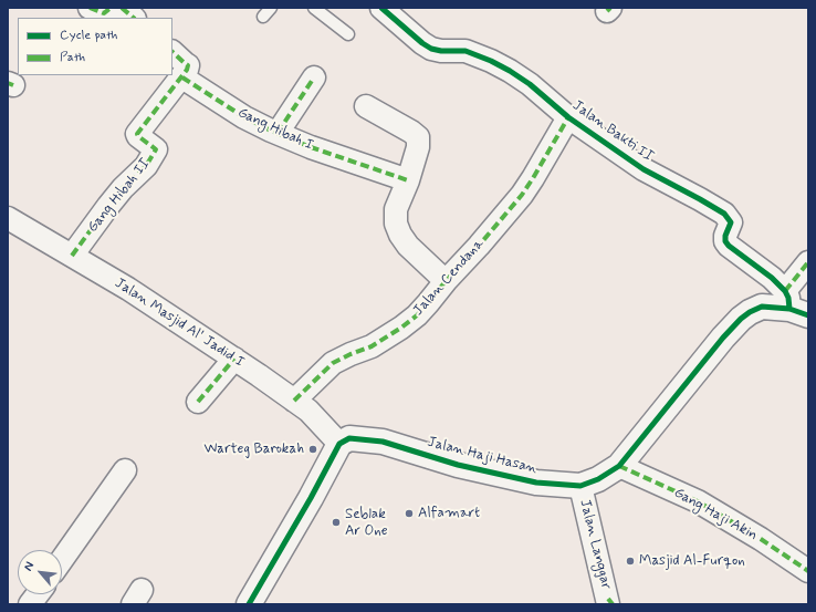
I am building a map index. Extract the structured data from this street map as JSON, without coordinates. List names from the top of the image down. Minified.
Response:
{"streets":{"street":["Gang Hibah I","Jalan Bakti II","Gang Hibah II","Jalan Cendana","Jalan Masjid Al' Jadid I","Jalan Haji Hasan","Gang Haji Akin","Jalan Langgar"]},"crossings":[["Gang Hibah I","Gang Hibah II"],["Jalan Bakti II","Jalan Cendana"],["Jalan Bakti II","Jalan Haji Hasan"],["Gang Hibah II","Jalan Masjid Al' Jadid I"],["Jalan Cendana","Jalan Masjid Al' Jadid I"],["Jalan Masjid Al' Jadid I","Jalan Haji Hasan"],["Jalan Haji Hasan","Gang Haji Akin"],["Jalan Haji Hasan","Jalan Langgar"]],"places":["Warteg Barokah","Alfamart","Seblak Ar One","Masjid Al-Furqon"],"legend":["Cycle path","Path"],"north":"top left"}
